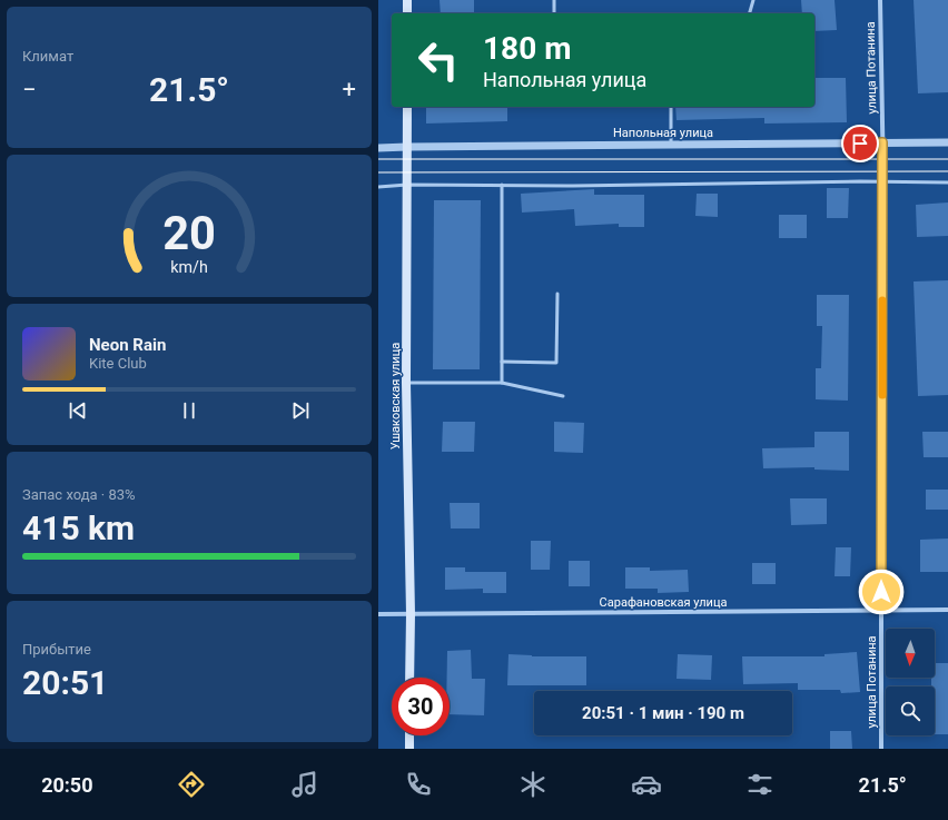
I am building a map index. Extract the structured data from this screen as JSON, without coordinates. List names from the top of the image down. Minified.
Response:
{"streets":{"main road":["Ушаковская улица"],"street":["улица Потанина","Напольная улица","Сарафановская улица"]},"crossings":[["улица Потанина","Напольная улица"],["улица Потанина","Сарафановская улица"],["Напольная улица","Ушаковская улица"],["Ушаковская улица","Сарафановская улица"]],"north":"bottom","page":{"tile":["Климат",["Запас хода · 83%","415 km"],["Прибытие","20:51"]],"turn":["180 m","Напольная улица"],"heat":["−","21.5°","+"],"song":["Neon Rain","Kite Club"],"limit":"30","trip":"20:51 · 1 мин · 190 m","tabs":["20:50","21.5°"],"gauge":["20","km/h"]}}
